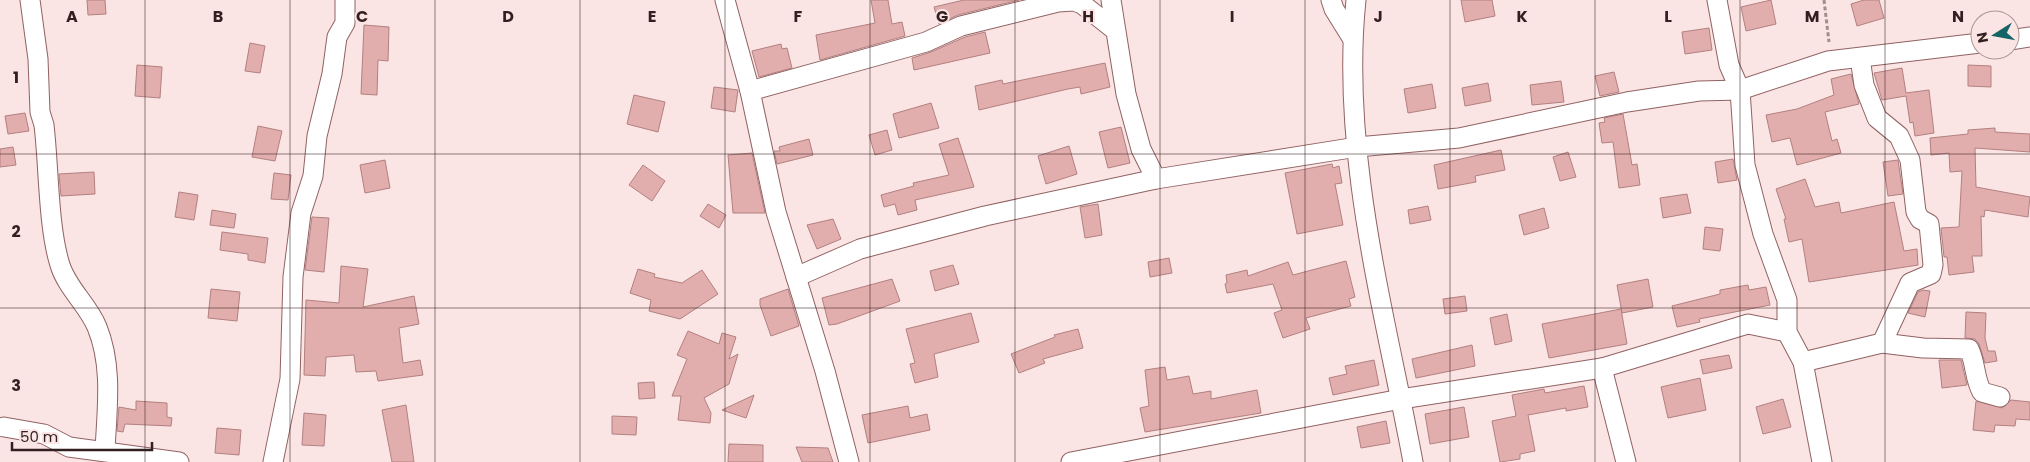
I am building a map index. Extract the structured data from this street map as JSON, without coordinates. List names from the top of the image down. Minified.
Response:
{"scale_bar":"50 m","north":"left","grid":{"columns":["A","B","C","D","E","F","G","H","I","J","K","L","M","N"],"rows":["1","2","3"]}}
